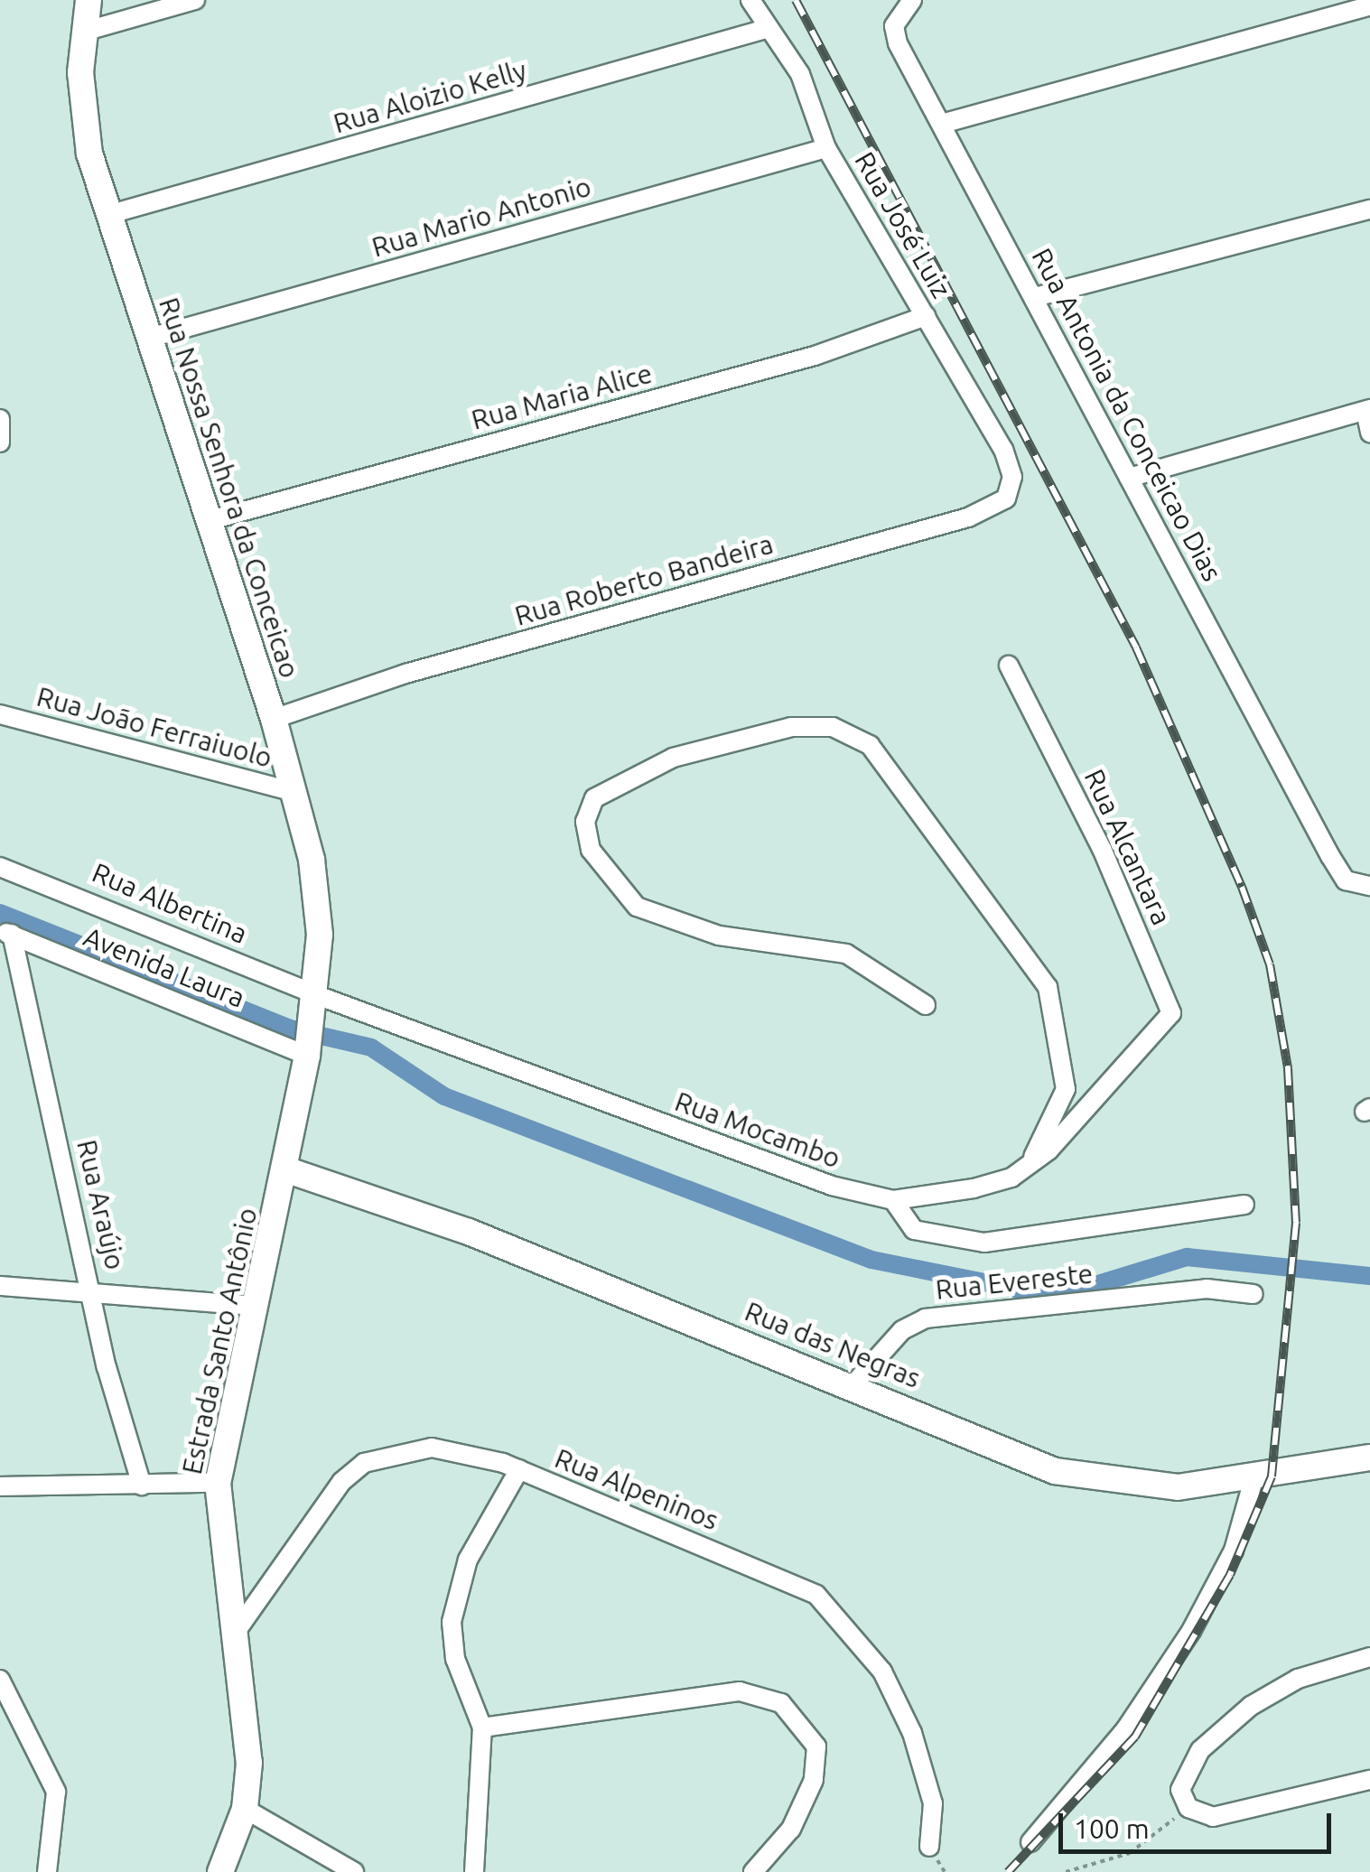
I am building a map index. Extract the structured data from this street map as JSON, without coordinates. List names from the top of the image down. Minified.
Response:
{"streets":{"main road":["Rua Nossa Senhora da Conceicao","Estrada Santo Antônio","Rua das Negras"],"street":["Rua Aloizio Kelly","Rua Mario Antonio","Rua José Luiz","Rua Maria Alice","Rua Antonia da Conceicao Dias","Rua Roberto Bandeira","Rua João Ferraiuolo","Rua Alcantara","Rua Albertina","Avenida Laura","Rua Mocambo","Rua Araújo","Rua Evereste","Rua Alpeninos"]},"crossings":[["Rua Aloizio Kelly","Rua José Luiz"],["Rua Aloizio Kelly","Rua Nossa Senhora da Conceicao"],["Rua Mario Antonio","Rua José Luiz"],["Rua Mario Antonio","Rua Nossa Senhora da Conceicao"],["Rua José Luiz","Rua Maria Alice"],["Rua José Luiz","Rua Roberto Bandeira"],["Rua Maria Alice","Rua Nossa Senhora da Conceicao"],["Rua Nossa Senhora da Conceicao","Rua Roberto Bandeira"],["Rua Nossa Senhora da Conceicao","Rua João Ferraiuolo"],["Rua Nossa Senhora da Conceicao","Rua Albertina"],["Rua Nossa Senhora da Conceicao","Rua Mocambo"],["Rua Nossa Senhora da Conceicao","Estrada Santo Antônio"],["Rua Alcantara","Rua Mocambo"],["Rua Albertina","Rua Mocambo"],["Rua Albertina","Estrada Santo Antônio"],["Avenida Laura","Rua Araújo"],["Avenida Laura","Estrada Santo Antônio"],["Rua Mocambo","Estrada Santo Antônio"],["Rua Evereste","Rua das Negras"],["Estrada Santo Antônio","Rua das Negras"],["Estrada Santo Antônio","Rua Alpeninos"]],"scale_bar":"100 m"}
